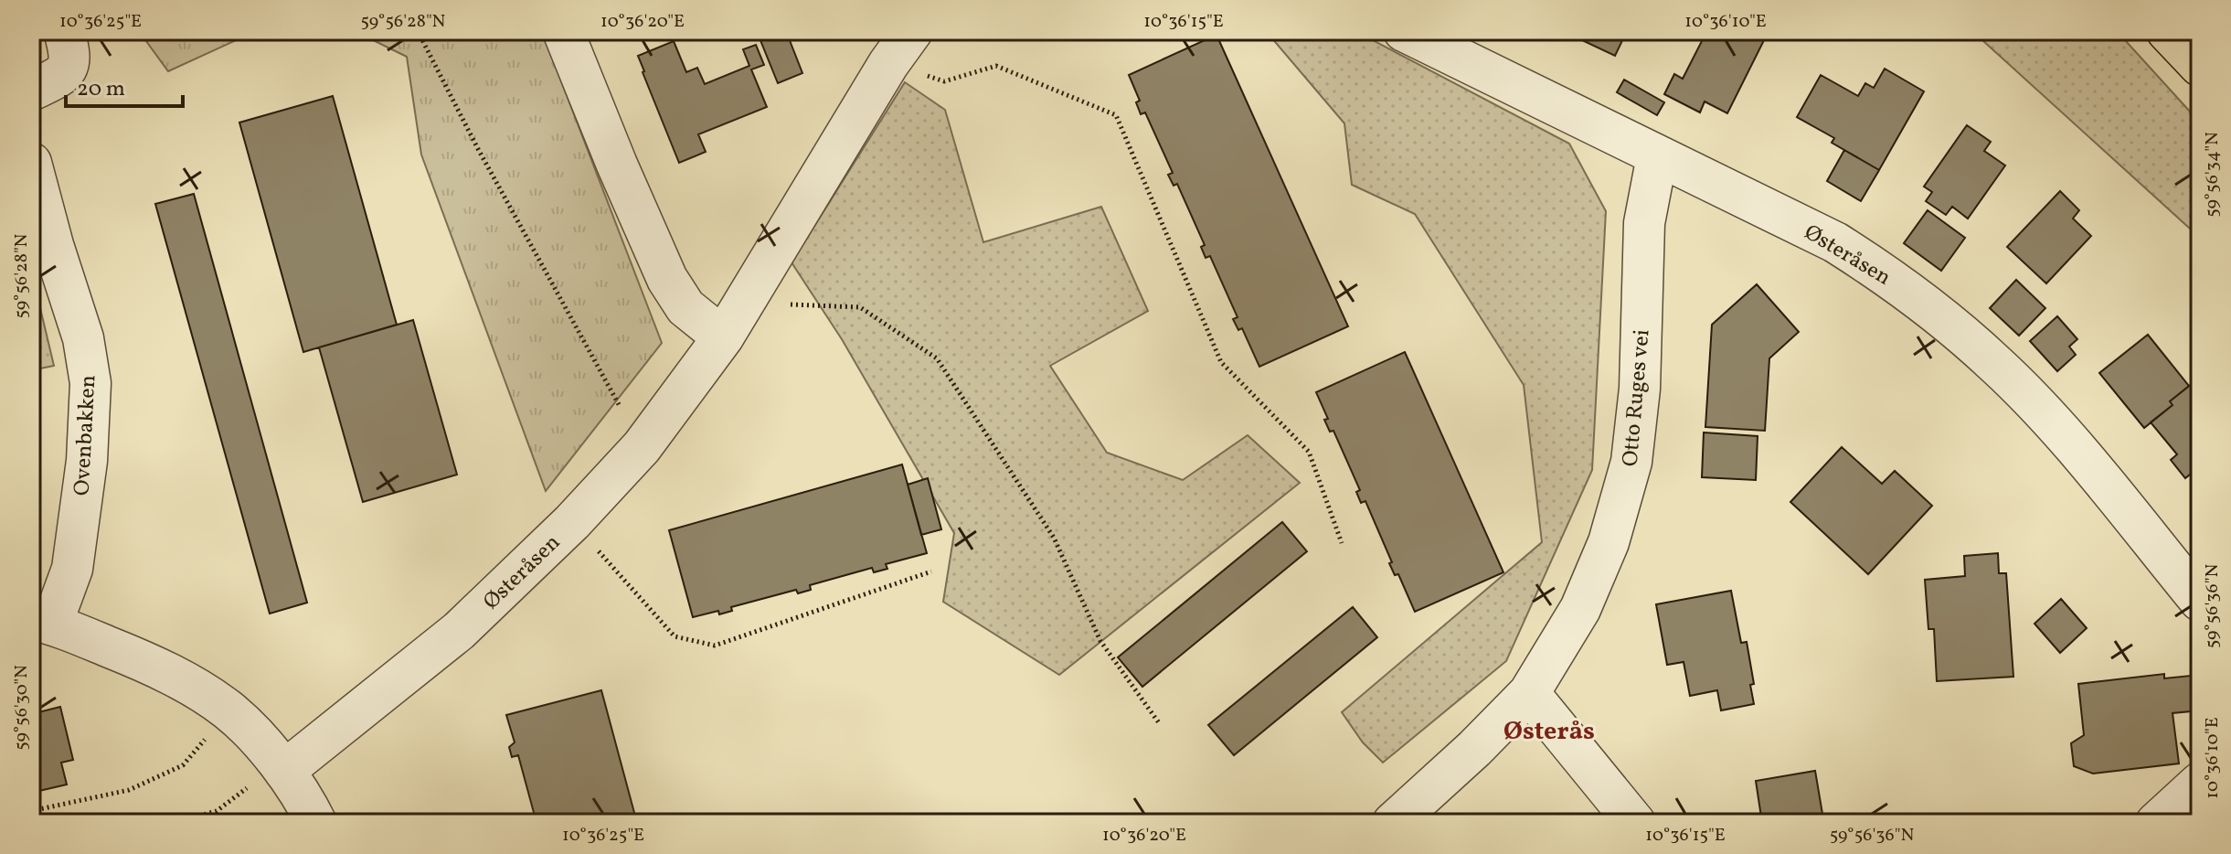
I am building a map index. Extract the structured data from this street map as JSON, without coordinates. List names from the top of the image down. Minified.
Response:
{"streets":{"street":["Østeråsen","Otto Ruges vei","Ovenbakken"]},"crossings":[["Østeråsen","Otto Ruges vei"],["Østeråsen","Ovenbakken"]],"districts":["Østerås"],"scale_bar":"20 m","coordinates":["10°36'25\"E","59°56'28\"N","10°36'20\"E","10°36'15\"E","10°36'10\"E","59°56'34\"N","59°56'36\"N","59°56'30\"N"]}
